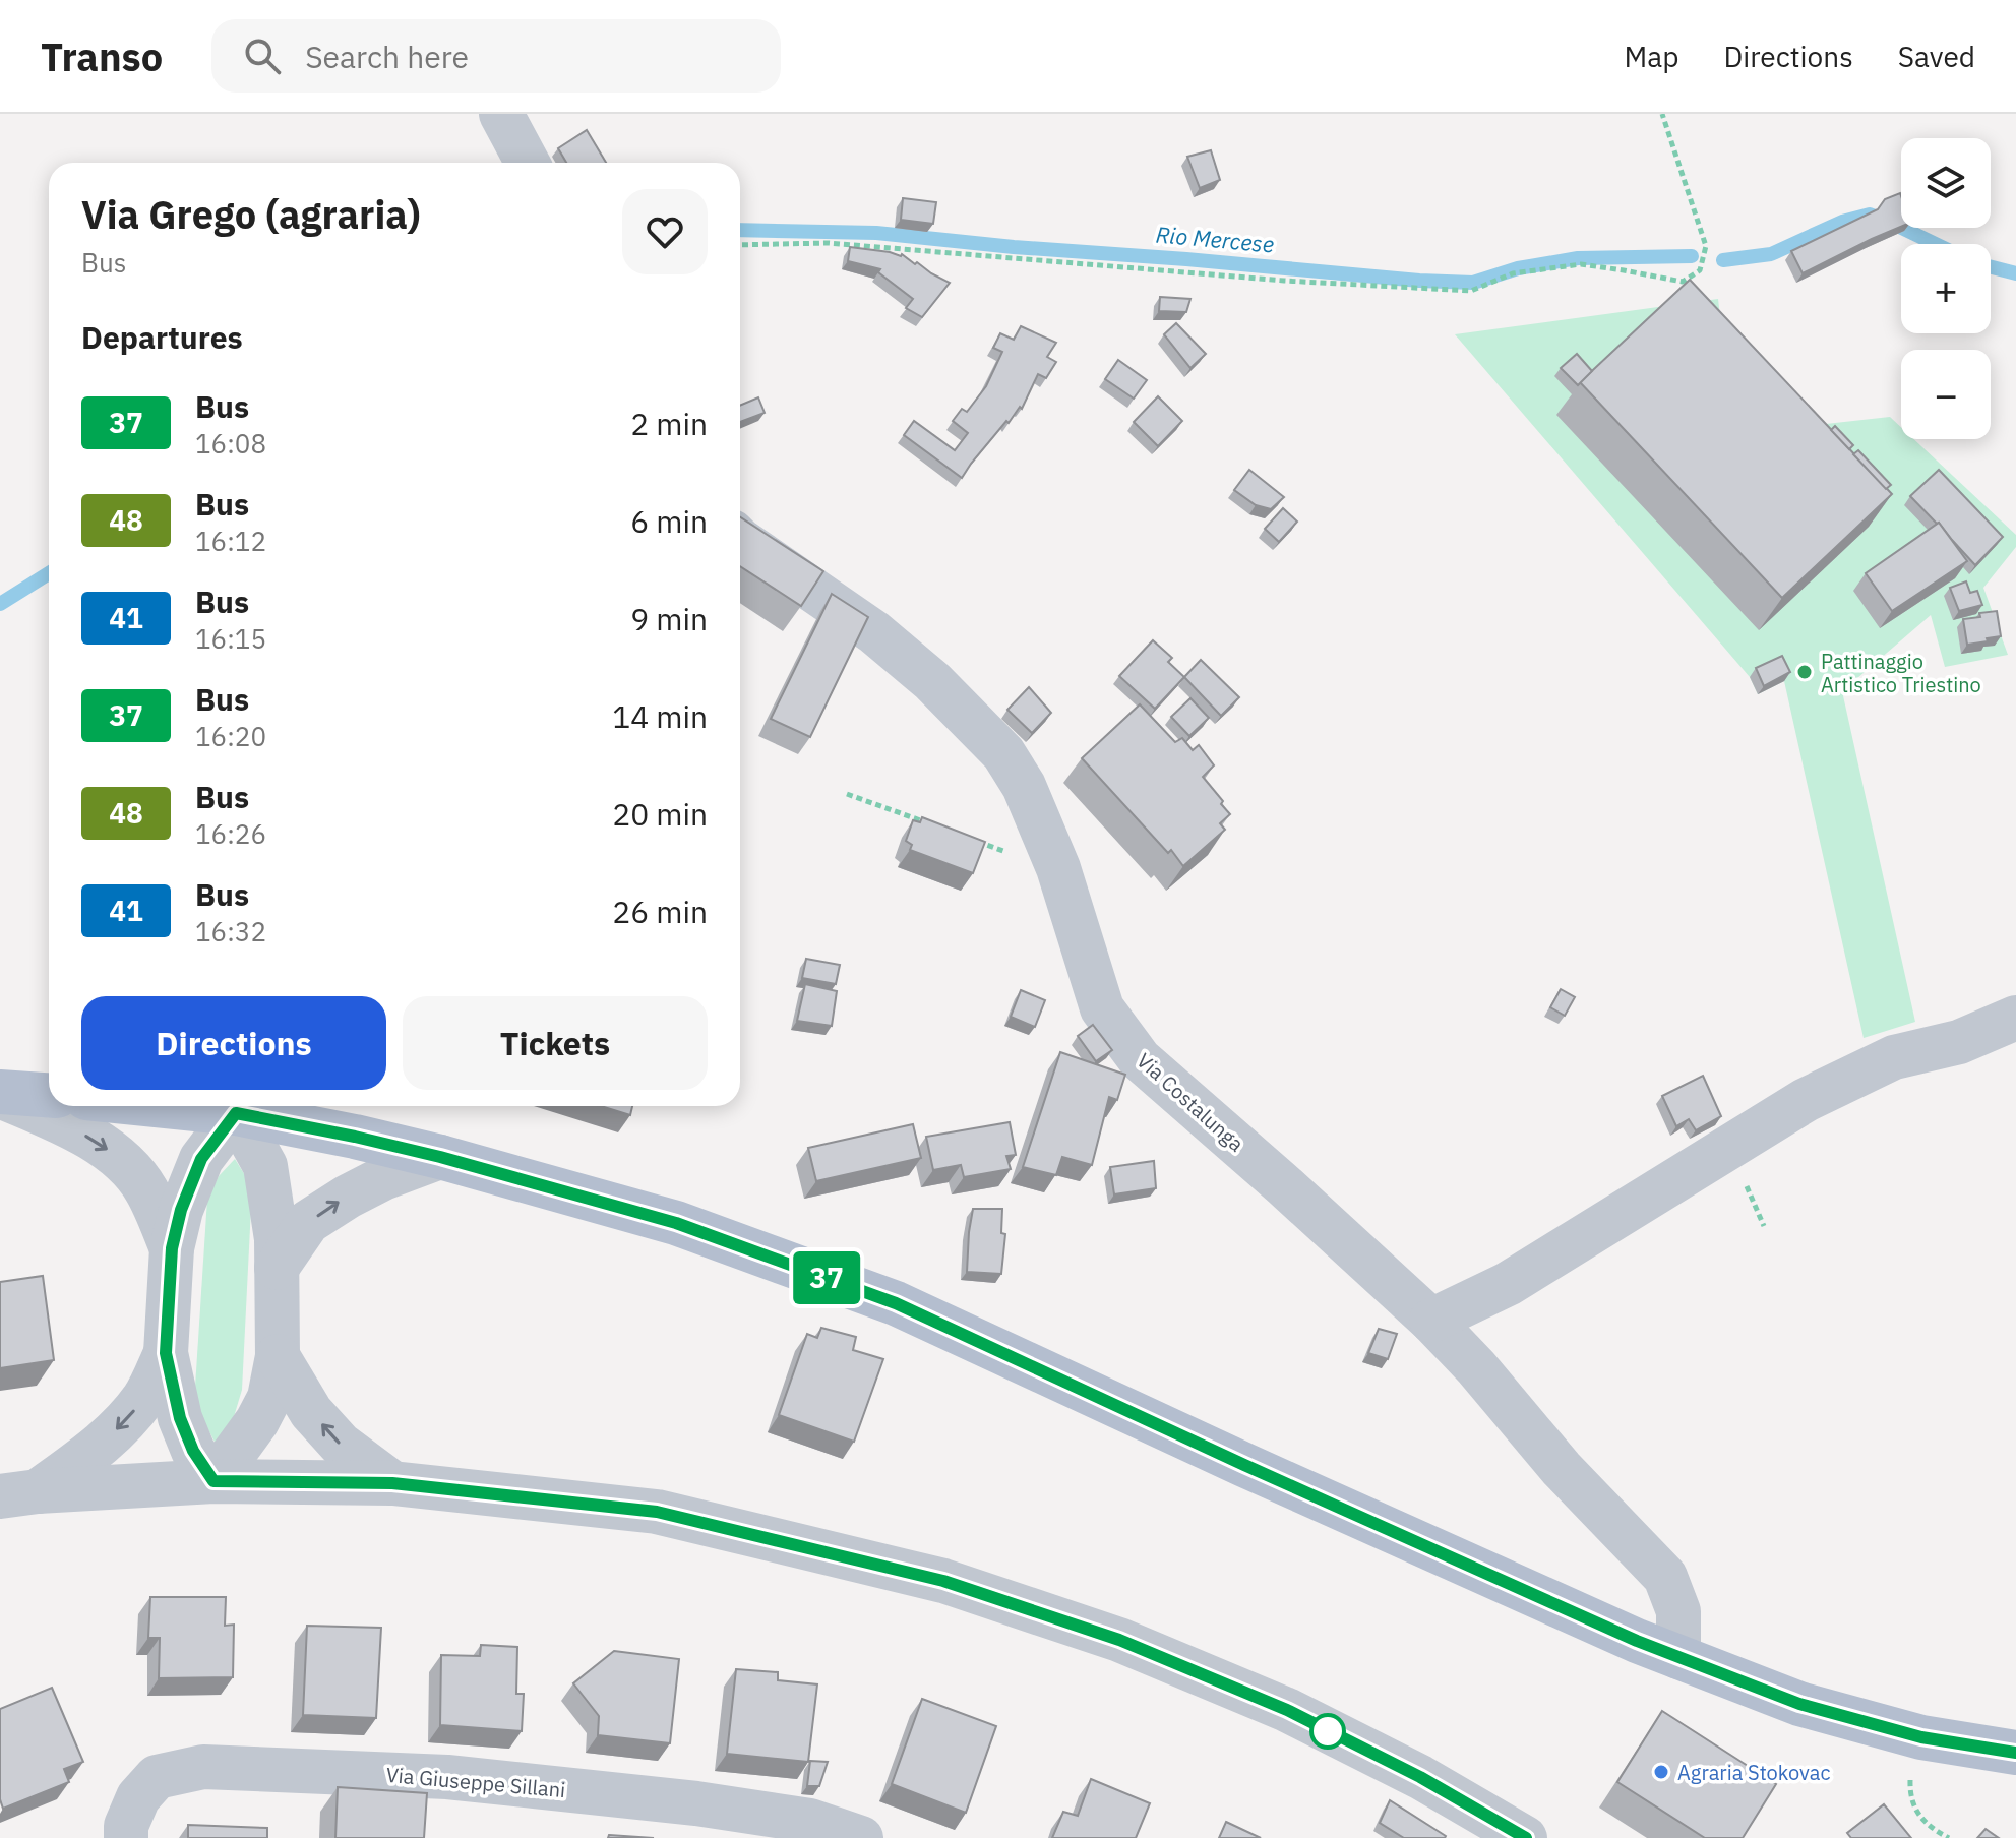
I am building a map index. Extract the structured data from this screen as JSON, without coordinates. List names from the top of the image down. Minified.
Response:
{"streets":{"street":["Via Costalunga","Via Giuseppe Sillani"]},"water":["Rio Mercese"],"places":["Pattinaggio Artistico Triestino","Agraria Stokovac"],"lines":["bus line 37"],"page":{"header":"Transo","search":"Search here","nav":["Map","Directions","Saved"],"on_map":"37","map_buttons":["+","−"],"heading":[["Via Grego (agraria)","Bus"],"Departures"],"list":[{"mark":"37","name":"Bus","note":"16:08","value":"2 min"},{"mark":"48","name":"Bus","note":"16:12","value":"6 min"},{"mark":"41","name":"Bus","note":"16:15","value":"9 min"},{"mark":"37","name":"Bus","note":"16:20","value":"14 min"},{"mark":"48","name":"Bus","note":"16:26","value":"20 min"},{"mark":"41","name":"Bus","note":"16:32","value":"26 min"}],"buttons":["Directions","Tickets"]}}
